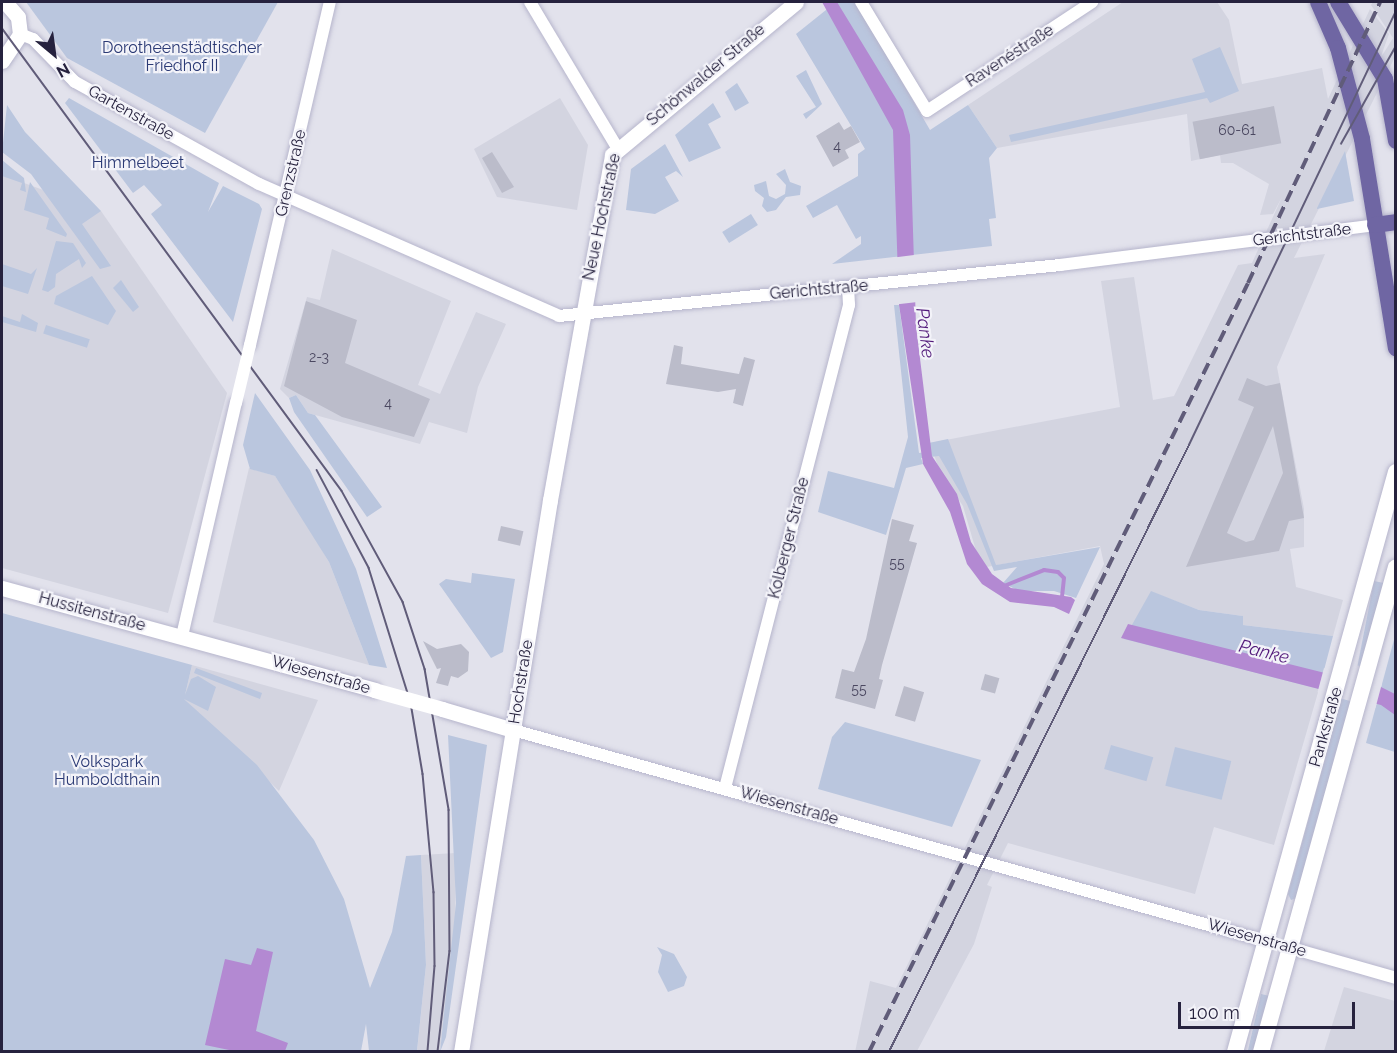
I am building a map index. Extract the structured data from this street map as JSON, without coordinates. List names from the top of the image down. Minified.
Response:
{"streets":{"main road":["Wiesenstraße","Pankstraße"],"street":["Ravenéstraße","Schönwalder Straße","Gartenstraße","Grenzstraße","Neue Hochstraße","Gerichtstraße","Kolberger Straße","Hussitenstraße","Hochstraße"]},"crossings":[["Schönwalder Straße","Neue Hochstraße"],["Gartenstraße","Grenzstraße"],["Gartenstraße","Gerichtstraße"],["Grenzstraße","Gerichtstraße"],["Grenzstraße","Hussitenstraße"],["Grenzstraße","Wiesenstraße"],["Neue Hochstraße","Gerichtstraße"],["Neue Hochstraße","Hochstraße"],["Gerichtstraße","Kolberger Straße"],["Gerichtstraße","Hochstraße"],["Kolberger Straße","Wiesenstraße"],["Hussitenstraße","Wiesenstraße"],["Wiesenstraße","Hochstraße"],["Wiesenstraße","Pankstraße"]],"water":["Panke"],"parks":["Dorotheenstädtischer Friedhof II","Himmelbeet","Volkspark Humboldthain"],"house_numbers":["60-61","4","2-3","4","55","55"],"scale_bar":"100 m","north":"bottom right"}
